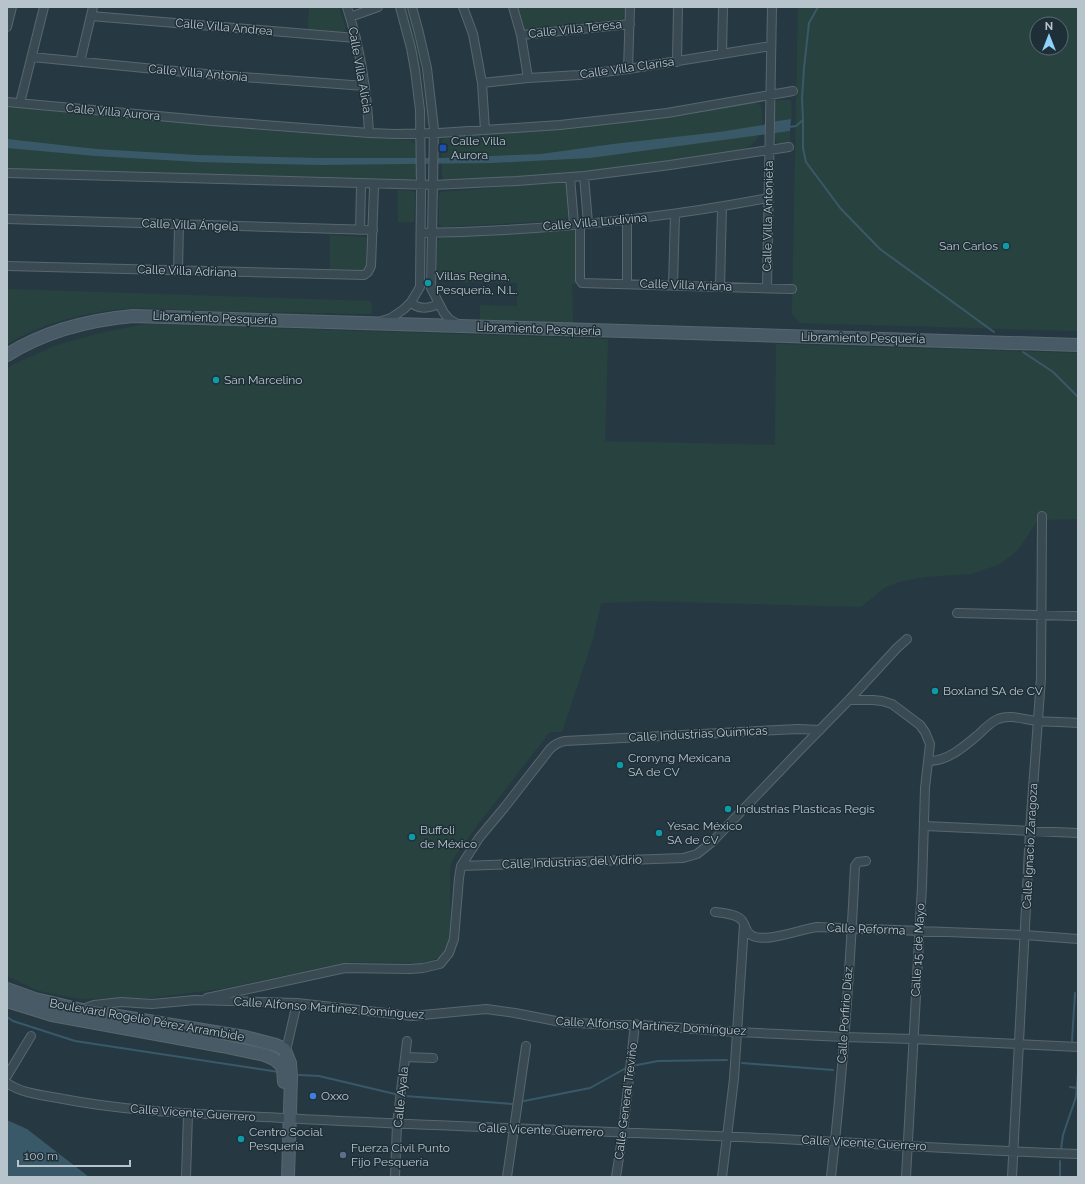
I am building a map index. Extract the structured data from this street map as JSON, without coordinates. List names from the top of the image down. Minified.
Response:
{"streets":{"main road":["Libramiento Pesquería","Boulevard Rogelio Pérez Arrambide"],"street":["Calle Villa Andrea","Calle Villa Teresa","Calle Villa Clarisa","Calle Villa Alicia","Calle Villa Antonia","Calle Villa Aurora","Calle Villa Antonieta","Calle Villa Ludivina","Calle Villa Ángela","Calle Villa Adriana","Calle Villa Ariana","Calle Industrias Químicas","Calle Ignacio Zaragoza","Calle Industrias del Vidrio","Calle Reforma","Calle 15 de Mayo","Calle Alfonso Martínez Domínguez","Calle Porfirio Díaz","Calle Ayala","Calle General Treviño","Calle Vicente Guerrero"]},"crossings":[["Calle Villa Andrea","Calle Villa Alicia"],["Calle Villa Alicia","Calle Villa Antonia"],["Calle Villa Alicia","Calle Villa Aurora"],["Calle Villa Aurora","Calle Villa Antonieta"],["Calle Villa Antonieta","Calle Villa Ludivina"],["Calle Villa Antonieta","Calle Villa Ariana"],["Calle Villa Ludivina","Calle Villa Ariana"],["Calle Villa Ángela","Calle Villa Adriana"],["Calle Industrias Químicas","Calle Industrias del Vidrio"],["Calle Ignacio Zaragoza","Calle Reforma"],["Calle Ignacio Zaragoza","Calle Alfonso Martínez Domínguez"],["Calle Ignacio Zaragoza","Calle Vicente Guerrero"],["Calle Reforma","Calle 15 de Mayo"],["Calle Reforma","Calle Porfirio Díaz"],["Calle 15 de Mayo","Calle Alfonso Martínez Domínguez"],["Calle 15 de Mayo","Calle Vicente Guerrero"],["Calle Alfonso Martínez Domínguez","Calle Porfirio Díaz"],["Calle Alfonso Martínez Domínguez","Boulevard Rogelio Pérez Arrambide"],["Calle Alfonso Martínez Domínguez","Calle General Treviño"],["Calle Porfirio Díaz","Calle Vicente Guerrero"],["Calle Ayala","Calle Vicente Guerrero"],["Calle General Treviño","Calle Vicente Guerrero"]],"places":{"transit":["Calle Villa Aurora"],"other":["San Carlos","Villas Regina, Pesquería, N.L.","San Marcelino","Boxland SA de CV","Cronyng Mexicana SA de CV","Industrias Plasticas Regis","Yesac México SA de CV","Buffoli de México","Oxxo","Centro Social Pesquería","Fuerza Civil Punto Fijo Pesquería"]},"scale_bar":"100 m","north":"top"}
